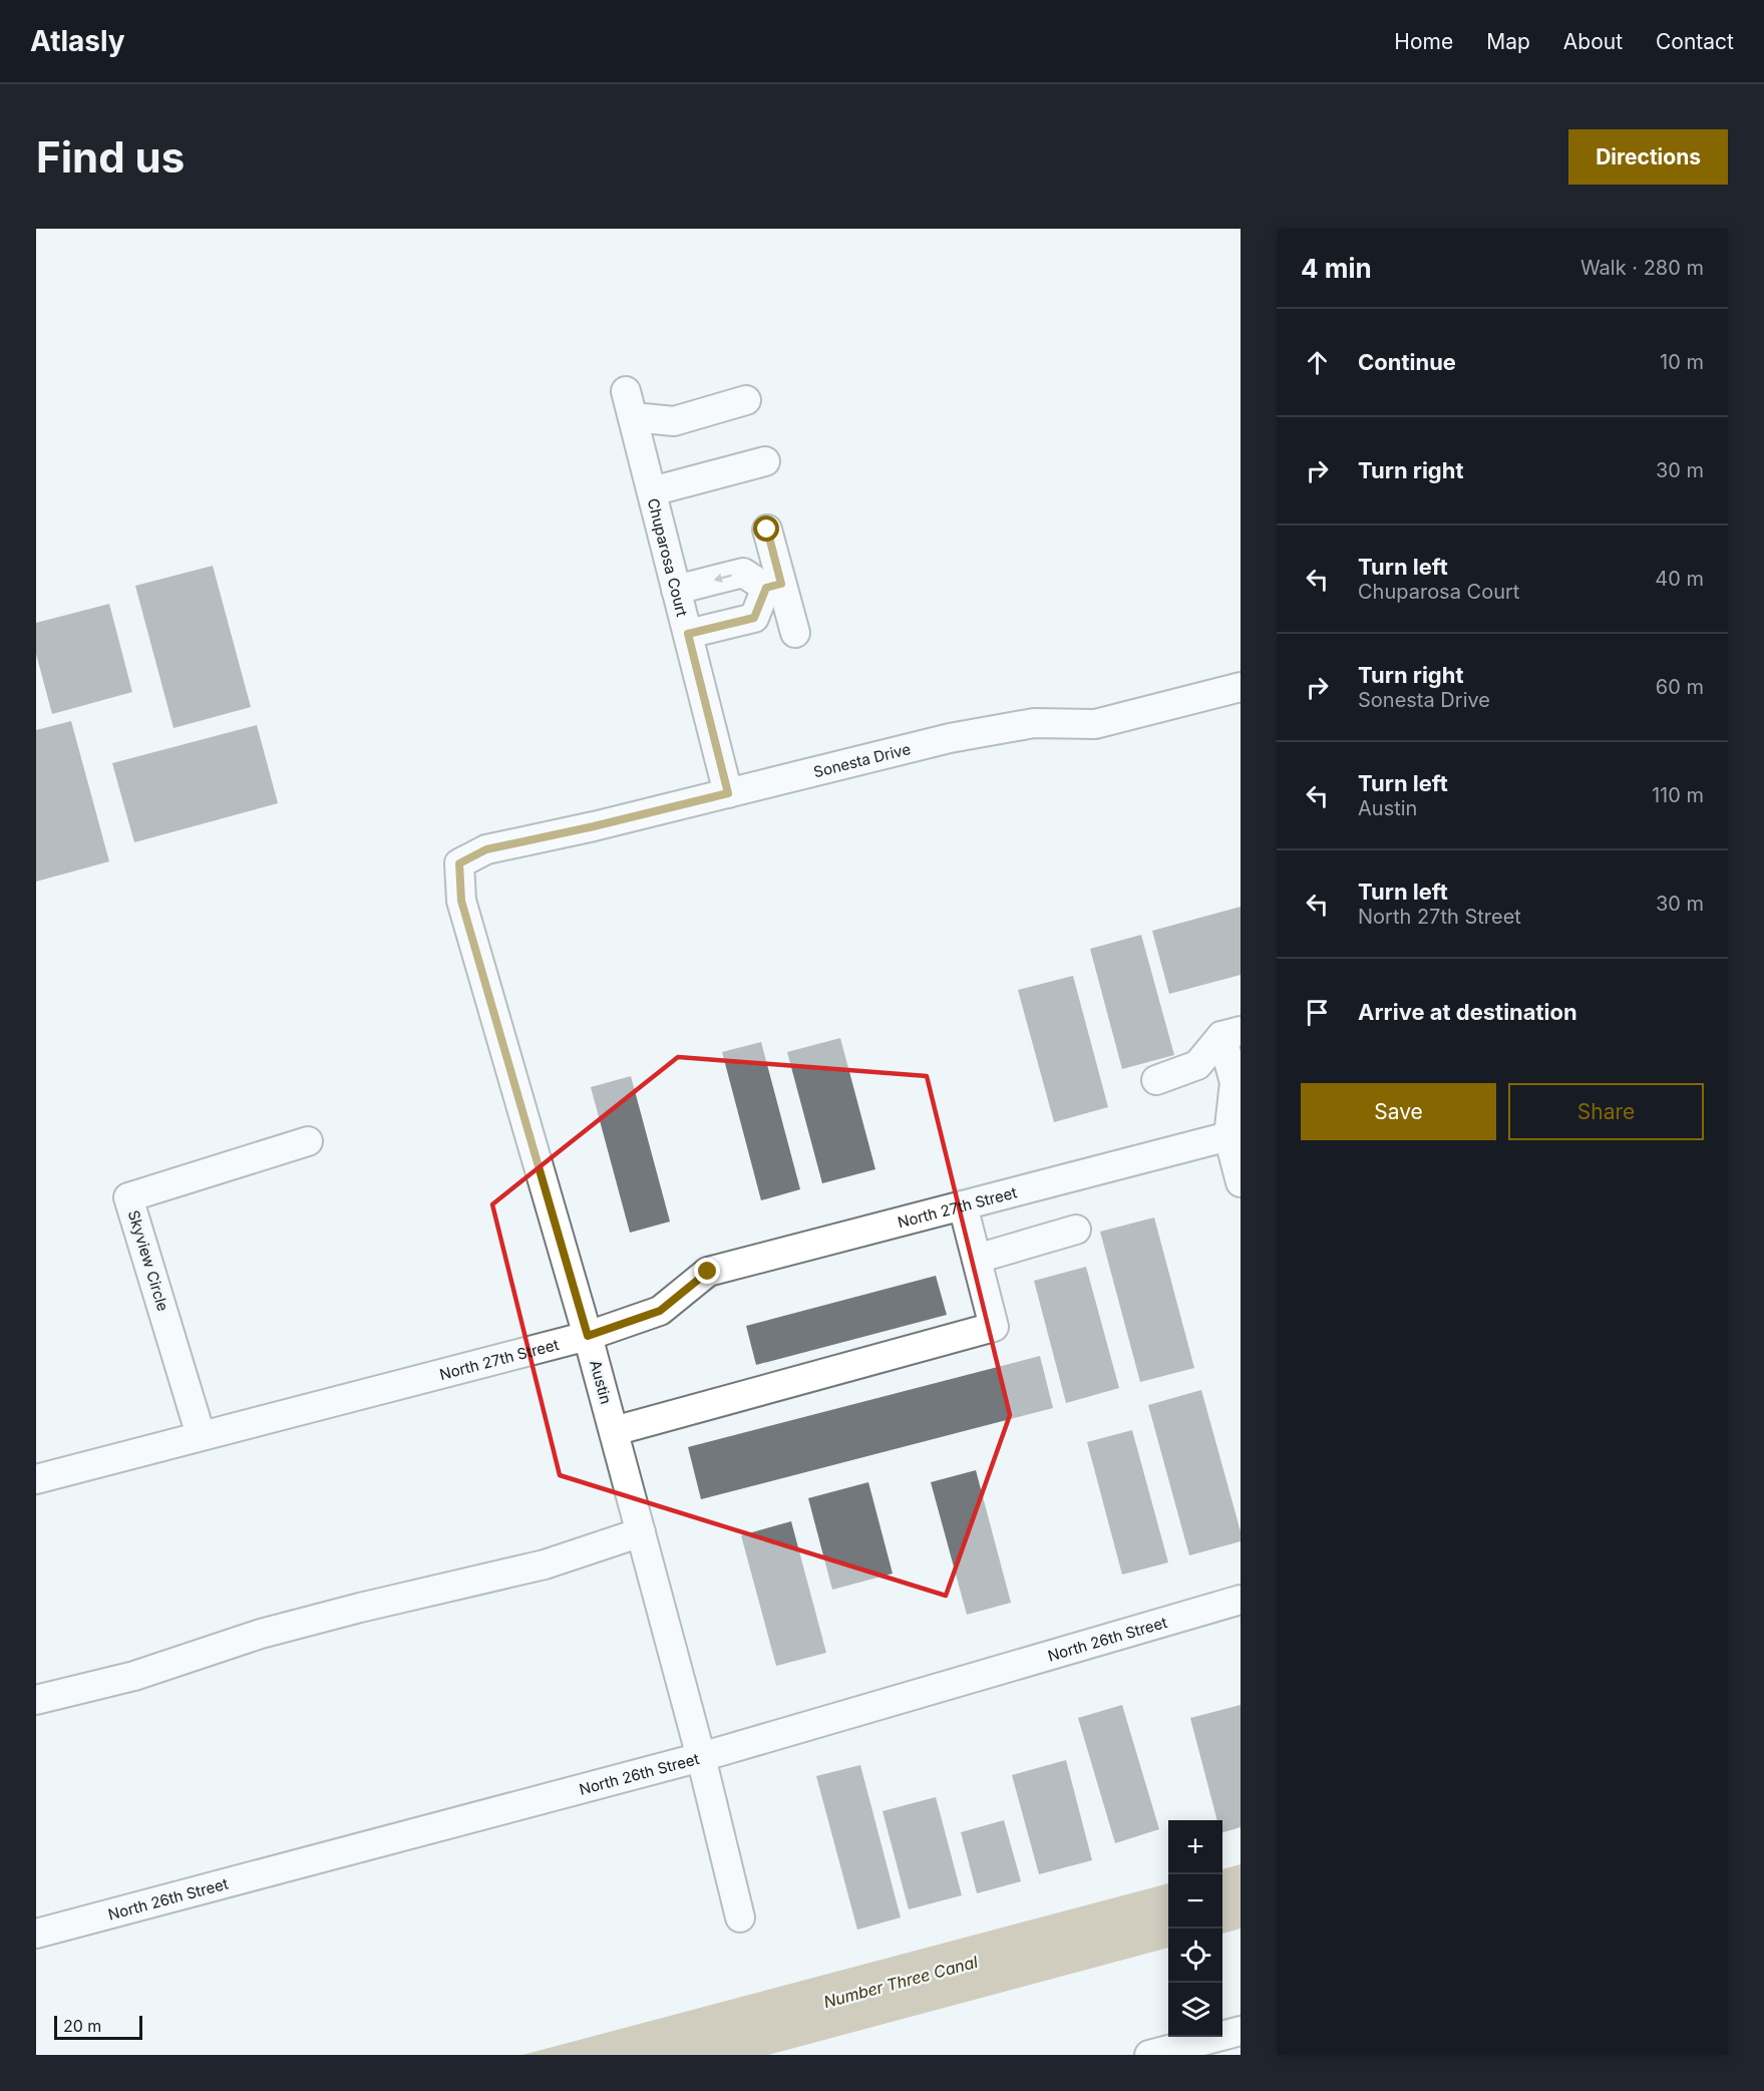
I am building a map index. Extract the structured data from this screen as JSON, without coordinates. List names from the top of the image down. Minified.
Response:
{"streets":{"street":["Chuparosa Court","Sonesta Drive","North 27th Street","Skyview Circle","Austin","North 26th Street"]},"crossings":[["Chuparosa Court","Sonesta Drive"],["Sonesta Drive","Austin"],["North 27th Street","Skyview Circle"],["North 27th Street","Austin"],["Austin","North 26th Street"]],"water":["Number Three Canal"],"scale_bar":"20 m","page":{"header":"Atlasly","nav":["Home","Map","About","Contact"],"buttons":["Directions",["Save","Share"]],"title":"Find us","heading":["4 min","Walk · 280 m"],"list":[["Continue","10 m"],["Turn right","30 m"],["Turn left","Chuparosa Court","40 m"],["Turn right","Sonesta Drive","60 m"],["Turn left","Austin","110 m"],["Turn left","North 27th Street","30 m"],"Arrive at destination"],"map_buttons":["+","−"],"scale":"20 m"}}
